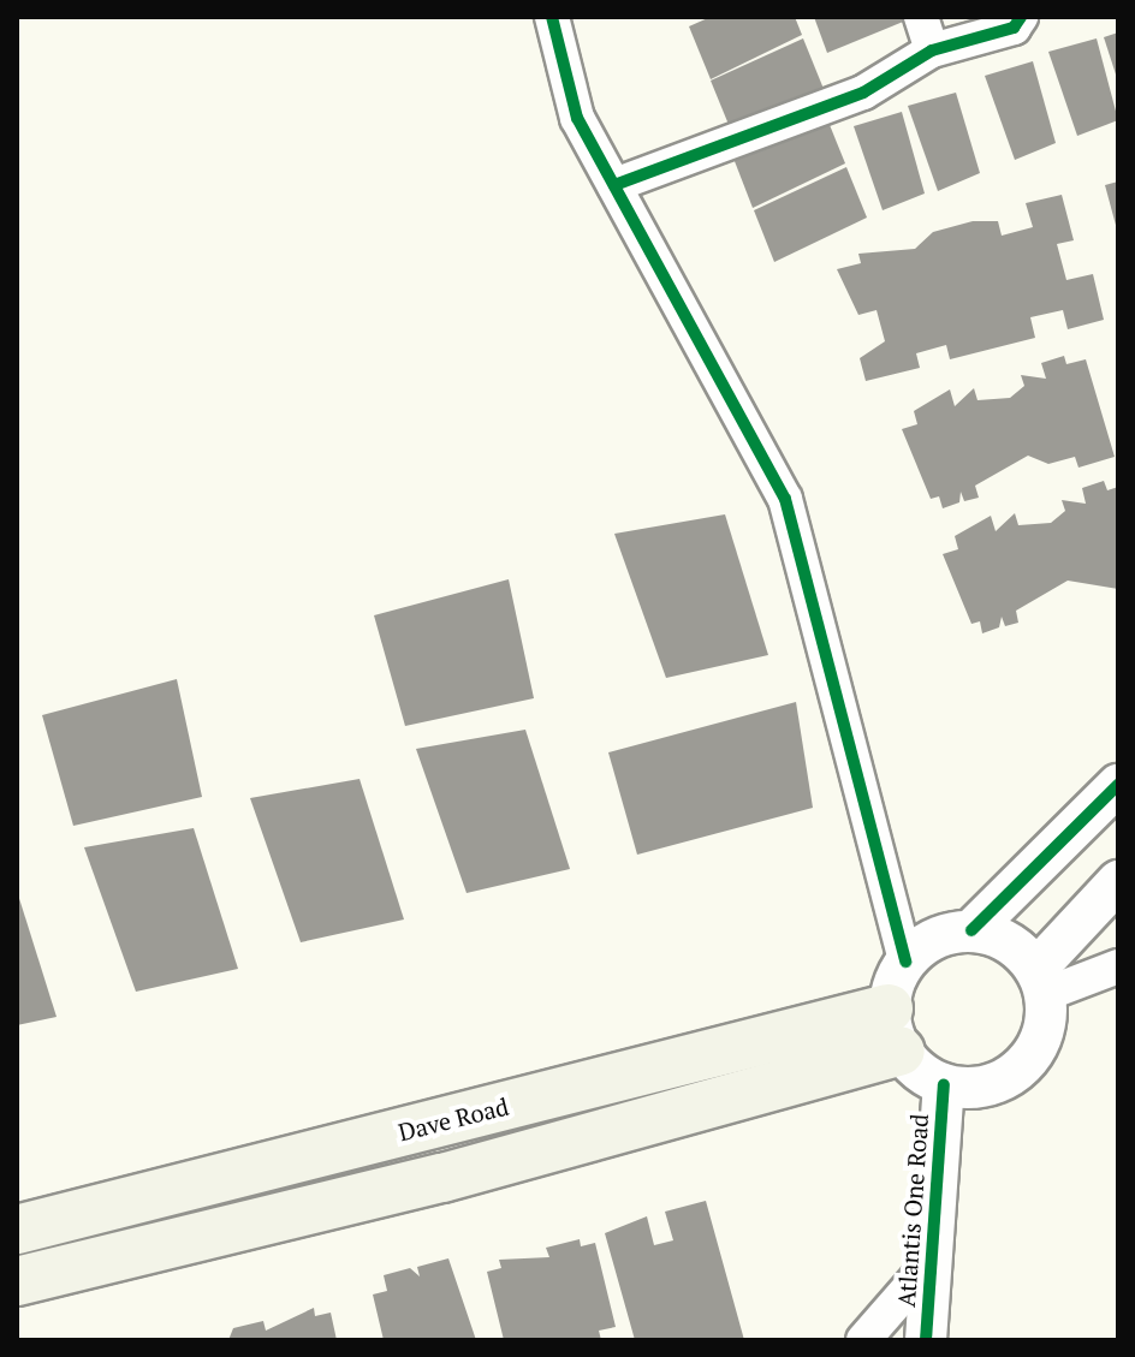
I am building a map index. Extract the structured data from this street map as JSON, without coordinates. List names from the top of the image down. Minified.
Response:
{"streets":{"main road":["Dave Road"],"street":["Atlantis One Road"]},"crossings":[["Dave Road","Atlantis One Road"]]}
